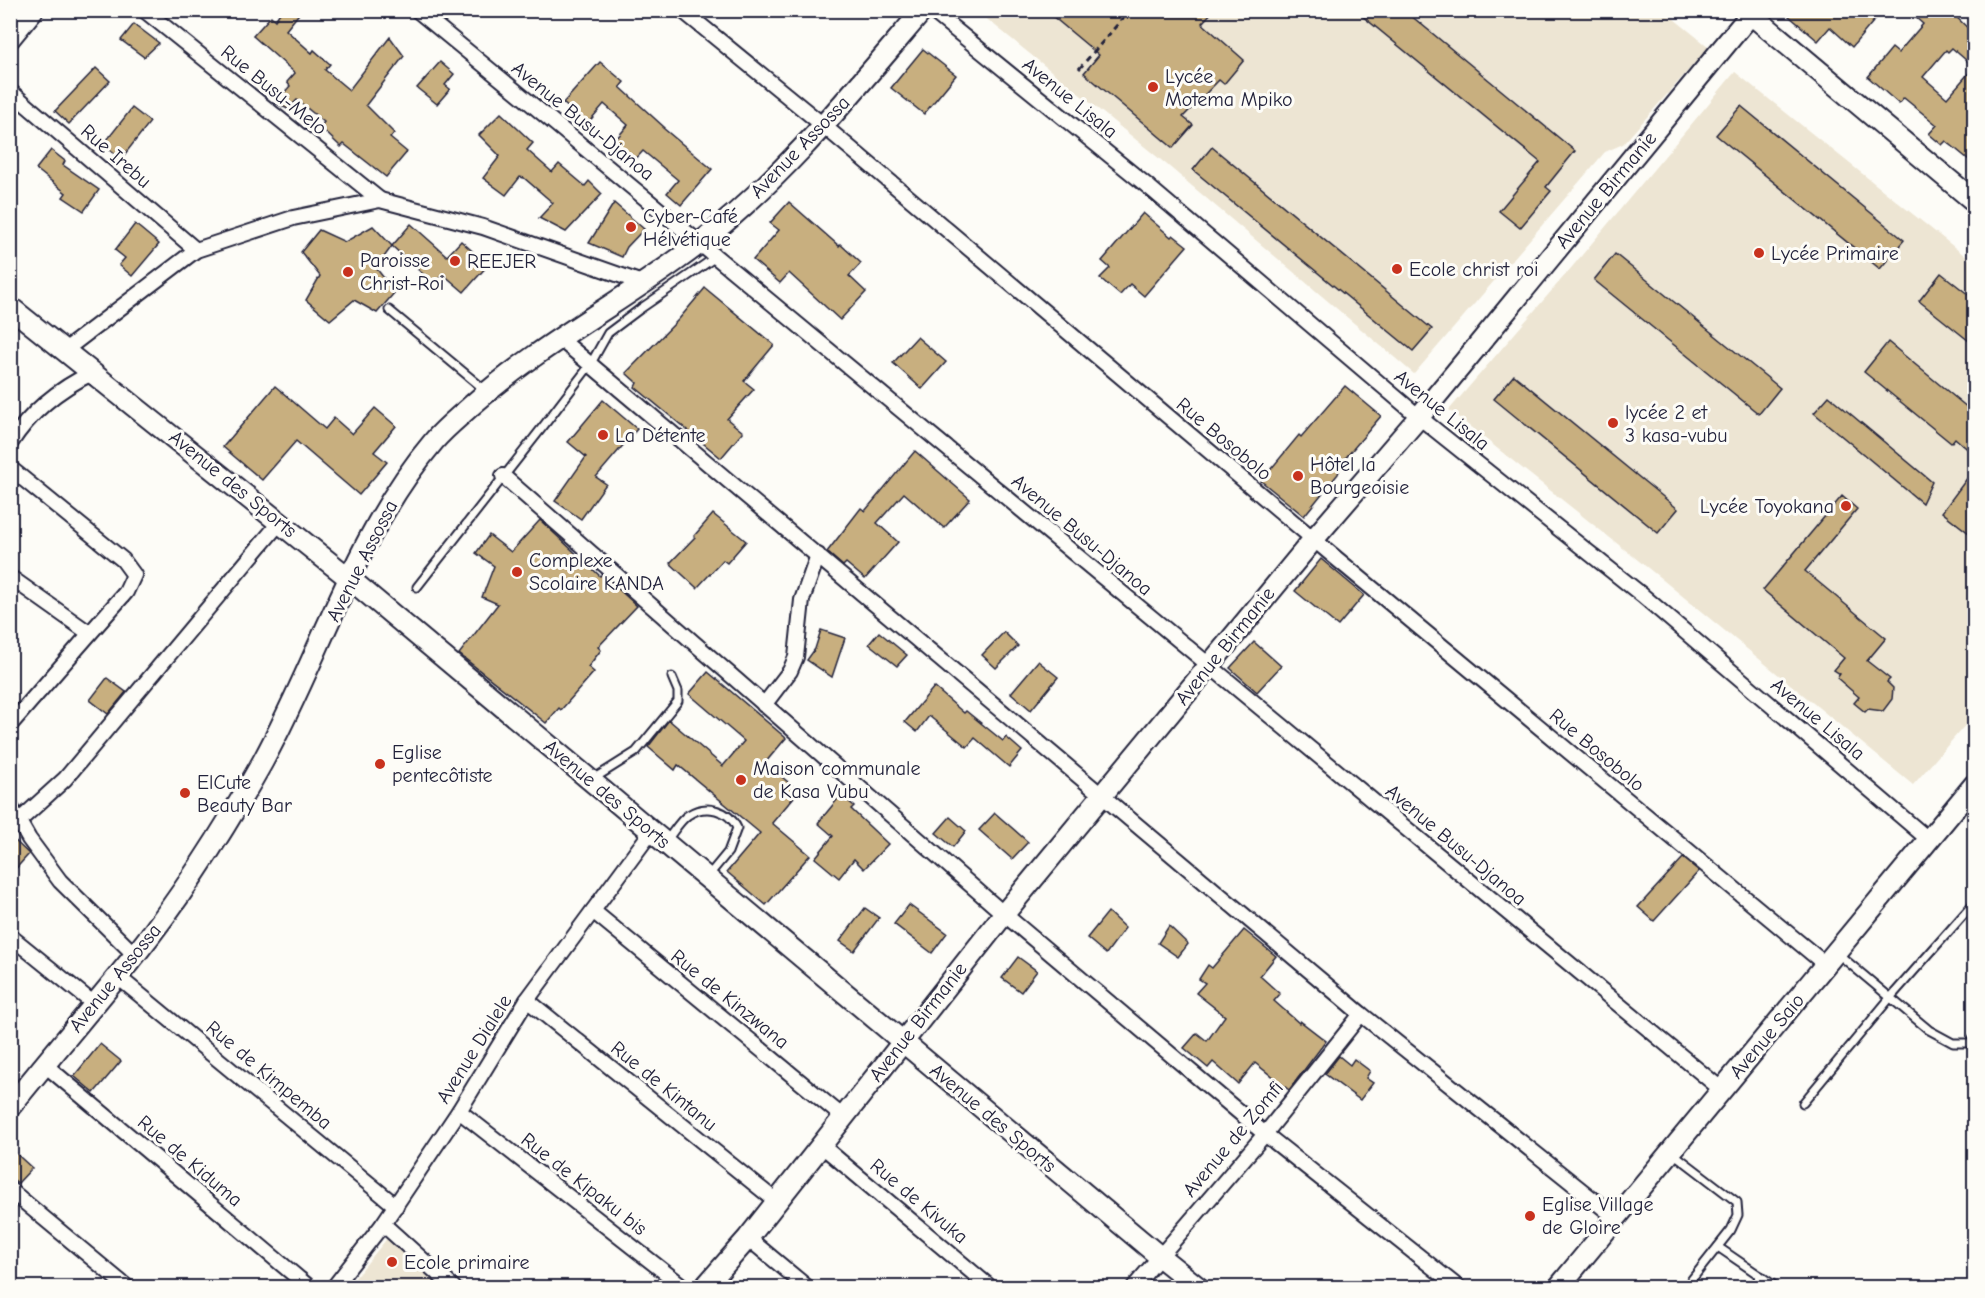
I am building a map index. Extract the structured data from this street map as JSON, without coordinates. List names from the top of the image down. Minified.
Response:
{"streets":{"street":["Rue Busu-Melo","Avenue Lisala","Avenue Busu-Djanoa","Avenue Assossa","Rue Irebu","Avenue Birmanie","Rue Bosobolo","Avenue des Sports","Rue de Kinzwana","Avenue Saio","Avenue Dialele","Rue de Kimpemba","Rue de Kintanu","Avenue de Zomfi","Rue de Kiduma","Rue de Kipaku bis","Rue de Kivuka"]},"crossings":[["Avenue Lisala","Avenue Birmanie"],["Avenue Lisala","Avenue Saio"],["Avenue Busu-Djanoa","Avenue Assossa"],["Avenue Busu-Djanoa","Avenue Birmanie"],["Avenue Busu-Djanoa","Avenue Saio"],["Avenue Assossa","Rue Bosobolo"],["Avenue Assossa","Avenue des Sports"],["Avenue Assossa","Rue de Kimpemba"],["Avenue Assossa","Rue de Kiduma"],["Avenue Birmanie","Rue Bosobolo"],["Avenue Birmanie","Avenue des Sports"],["Avenue Birmanie","Rue de Kinzwana"],["Avenue Birmanie","Rue de Kintanu"],["Avenue Birmanie","Rue de Kivuka"],["Rue Bosobolo","Avenue Saio"],["Avenue des Sports","Avenue Dialele"],["Avenue des Sports","Avenue de Zomfi"],["Rue de Kinzwana","Avenue Dialele"],["Avenue Dialele","Rue de Kimpemba"],["Avenue Dialele","Rue de Kintanu"],["Avenue Dialele","Rue de Kipaku bis"]],"places":["Lycée Motema Mpiko","Cyber-Café Hélvétique","Lycée Primaire","REEJER","Ecole christ roi","Paroisse Christ-Roi","lycée 2 et 3 kasa-vubu","La Détente","Hôtel la Bourgeoisie","Lycée Toyokana","Complexe Scolaire KANDA","Eglise pentecôtiste","Maison communale de Kasa Vubu","ElCute Beauty Bar","Eglise Village de Gloire","Ecole primaire"]}
